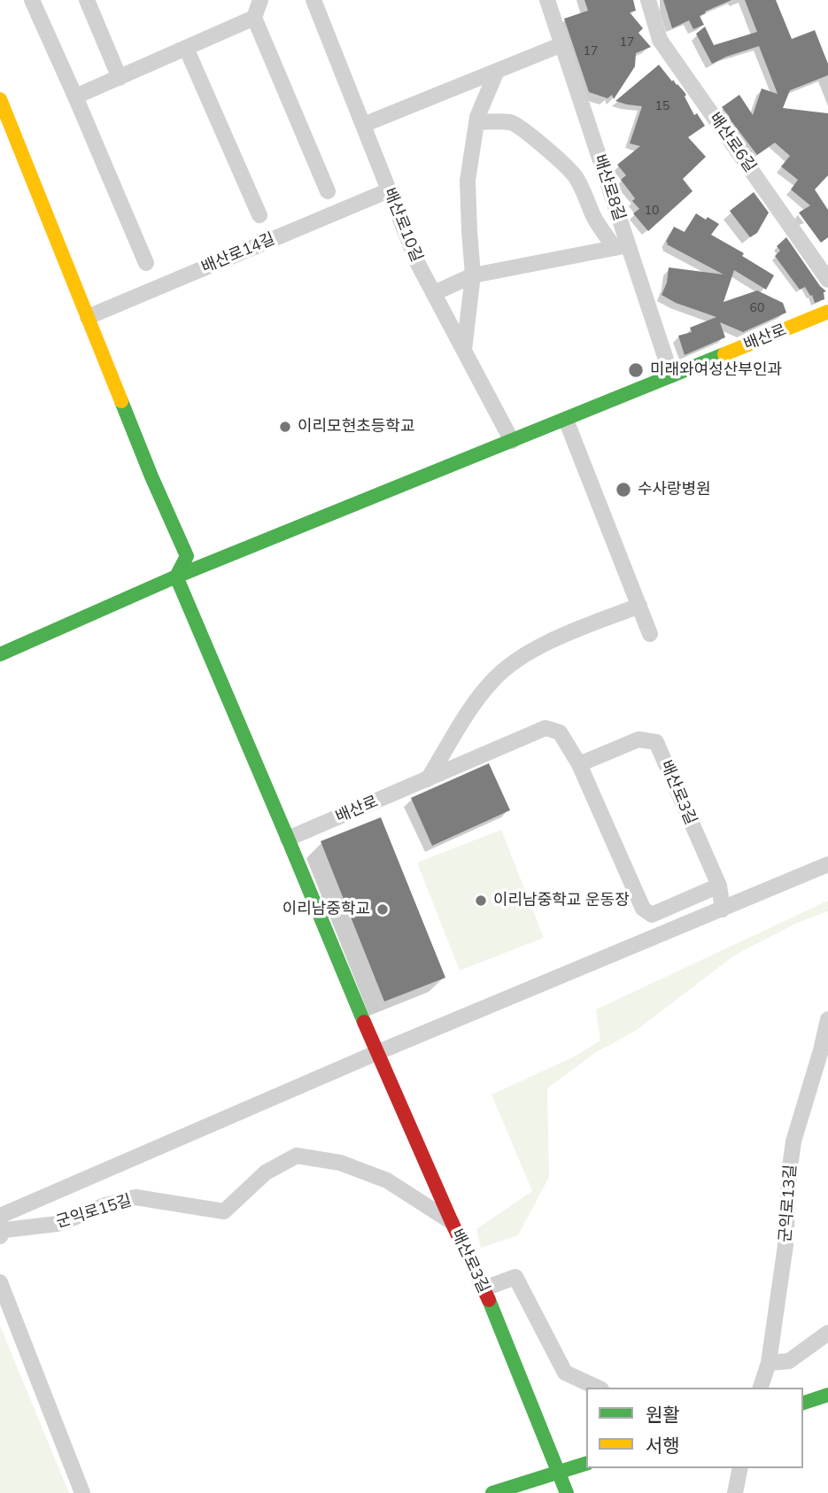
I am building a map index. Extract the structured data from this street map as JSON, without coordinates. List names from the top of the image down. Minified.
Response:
{"streets":{"street":["배산로6길","배산로8길","배산로10길","배산로14길","배산로","배산로3길","군익로13길","군익로15길"]},"crossings":[["배산로8길","배산로"],["배산로10길","배산로14길"],["배산로10길","배산로"],["배산로","배산로3길"],["배산로3길","군익로15길"]],"places":["미래와여성산부인과","이리모현초등학교","수사랑병원","이리남중학교 운동장","이리남중학교"],"house_numbers":["17","17","15","10","60"],"legend":["원활","서행"]}
